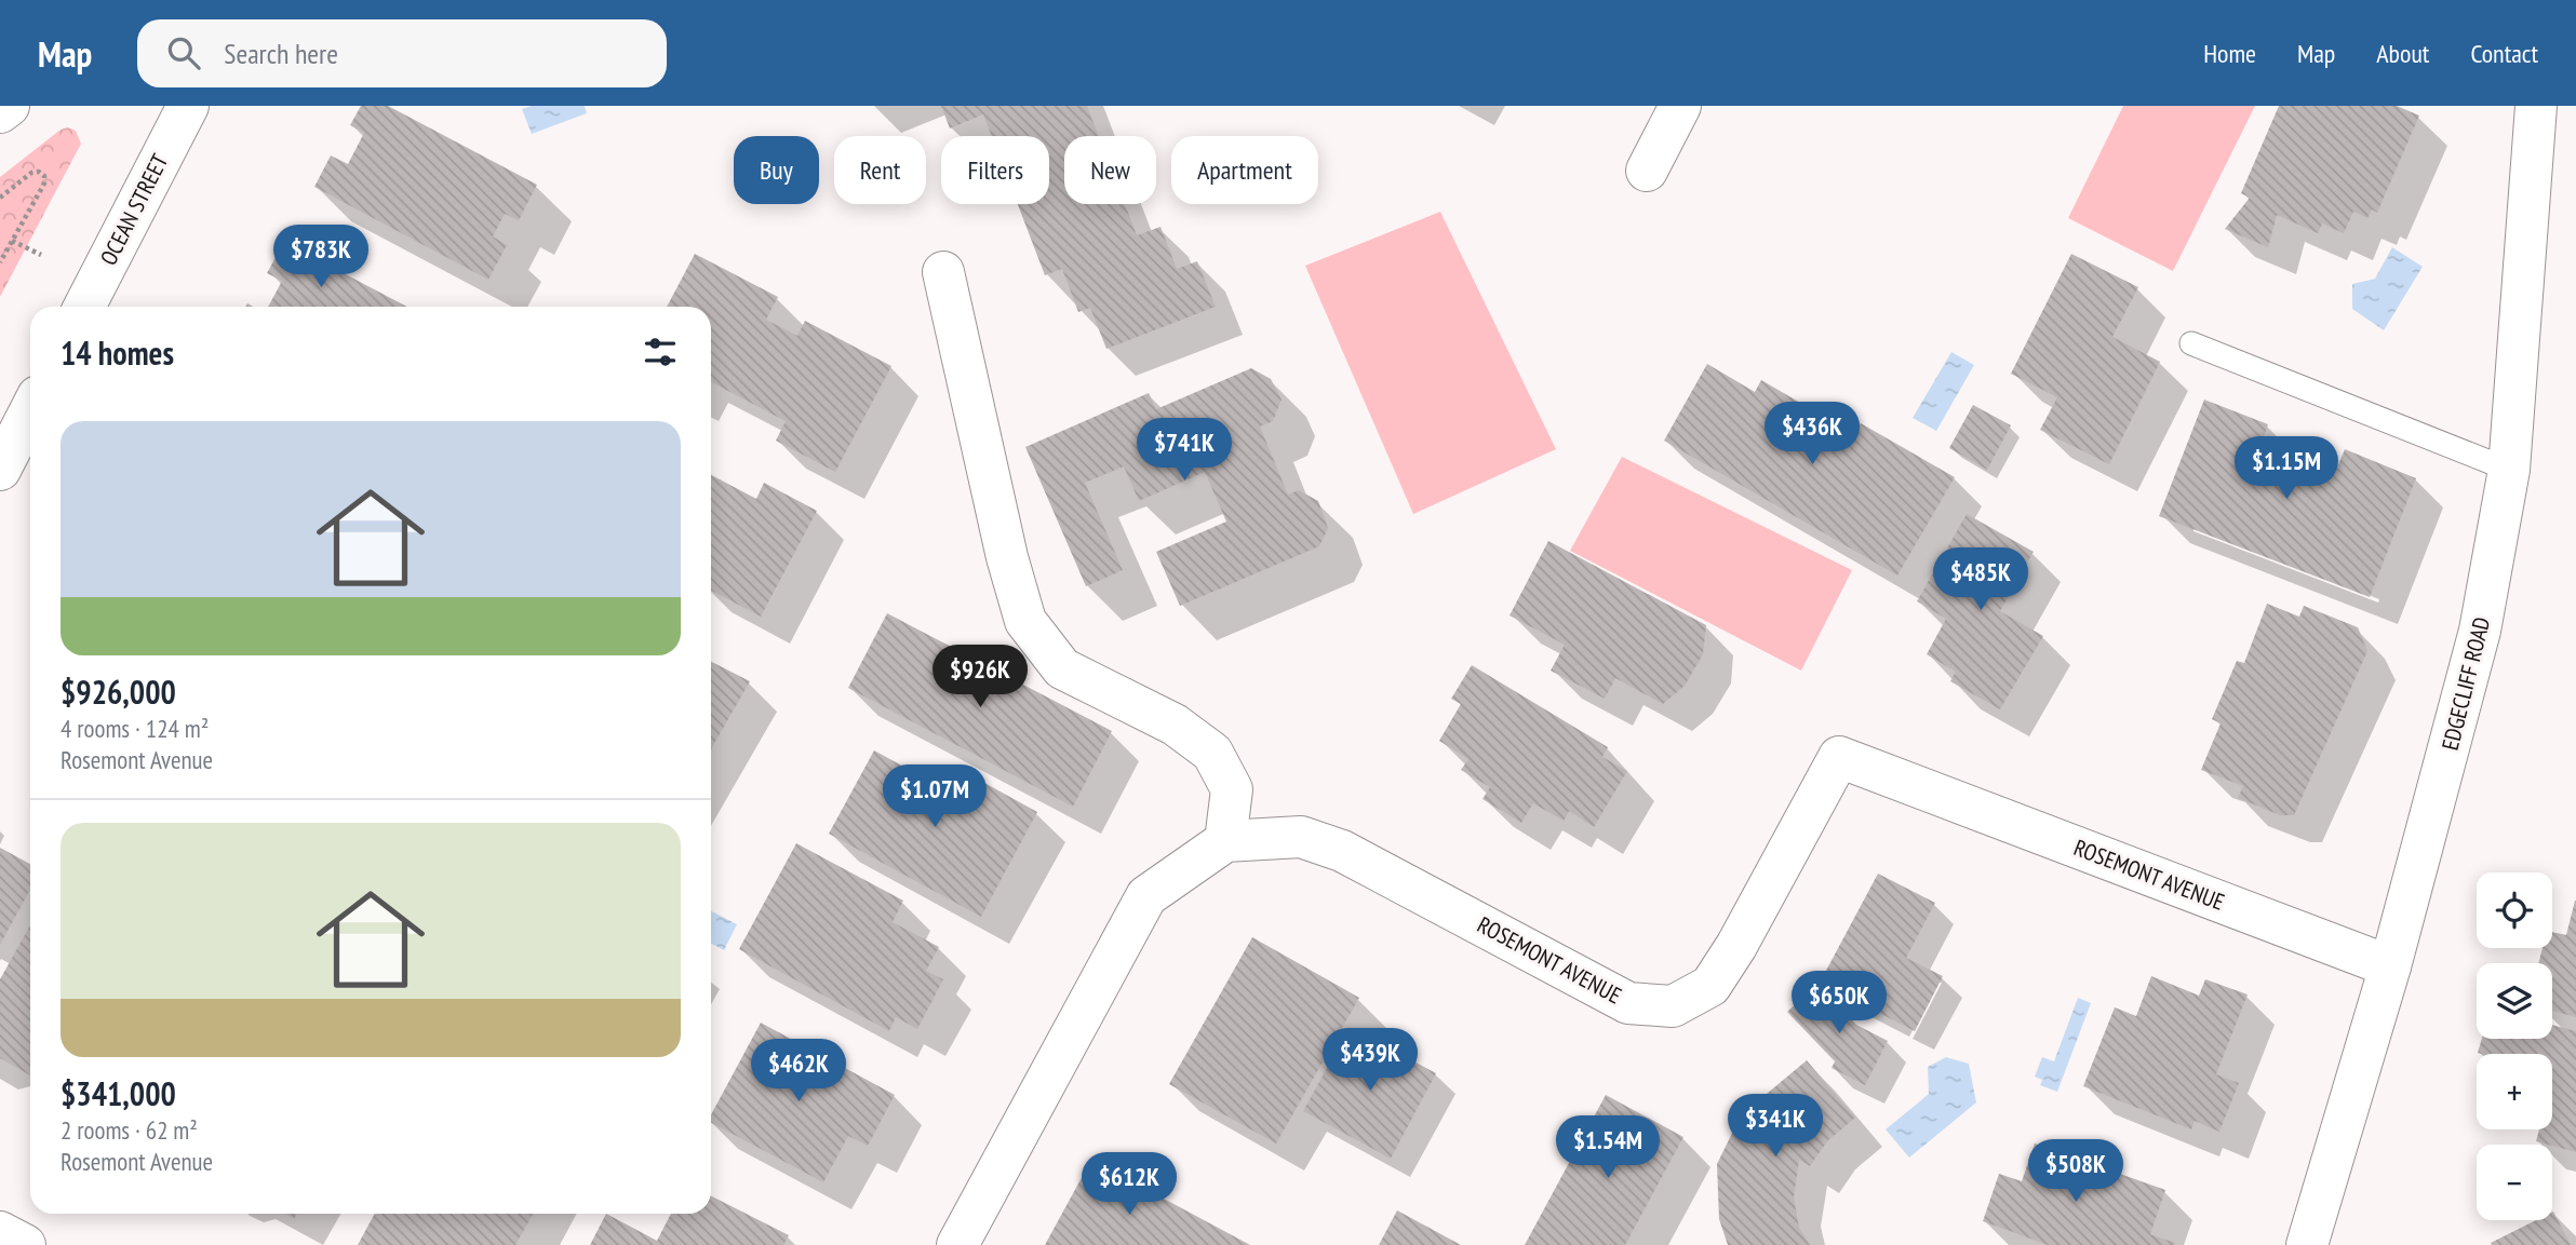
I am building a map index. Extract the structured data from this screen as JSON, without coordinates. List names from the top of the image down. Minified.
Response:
{"streets":{"street":["OCEAN STREET","EDGECLIFF ROAD","ROSEMONT AVENUE"]},"crossings":[["EDGECLIFF ROAD","ROSEMONT AVENUE"]],"page":{"header":"Map","search":"Search here","nav":["Home","Map","About","Contact"],"chip":["Buy","Rent","Filters","New","Apartment"],"price":["$783K","$436K","$741K","$1.15M","$485K","$926K","$1.07M","$650K","$439K","$462K","$341K","$1.54M","$508K","$612K"],"heading":"14 homes","list":[{"name":"$926,000","note":"4 rooms · 124 m² · Rosemont Avenue"},{"name":"$341,000","note":"2 rooms · 62 m² · Rosemont Avenue"}],"map_buttons":["+","−"]}}
